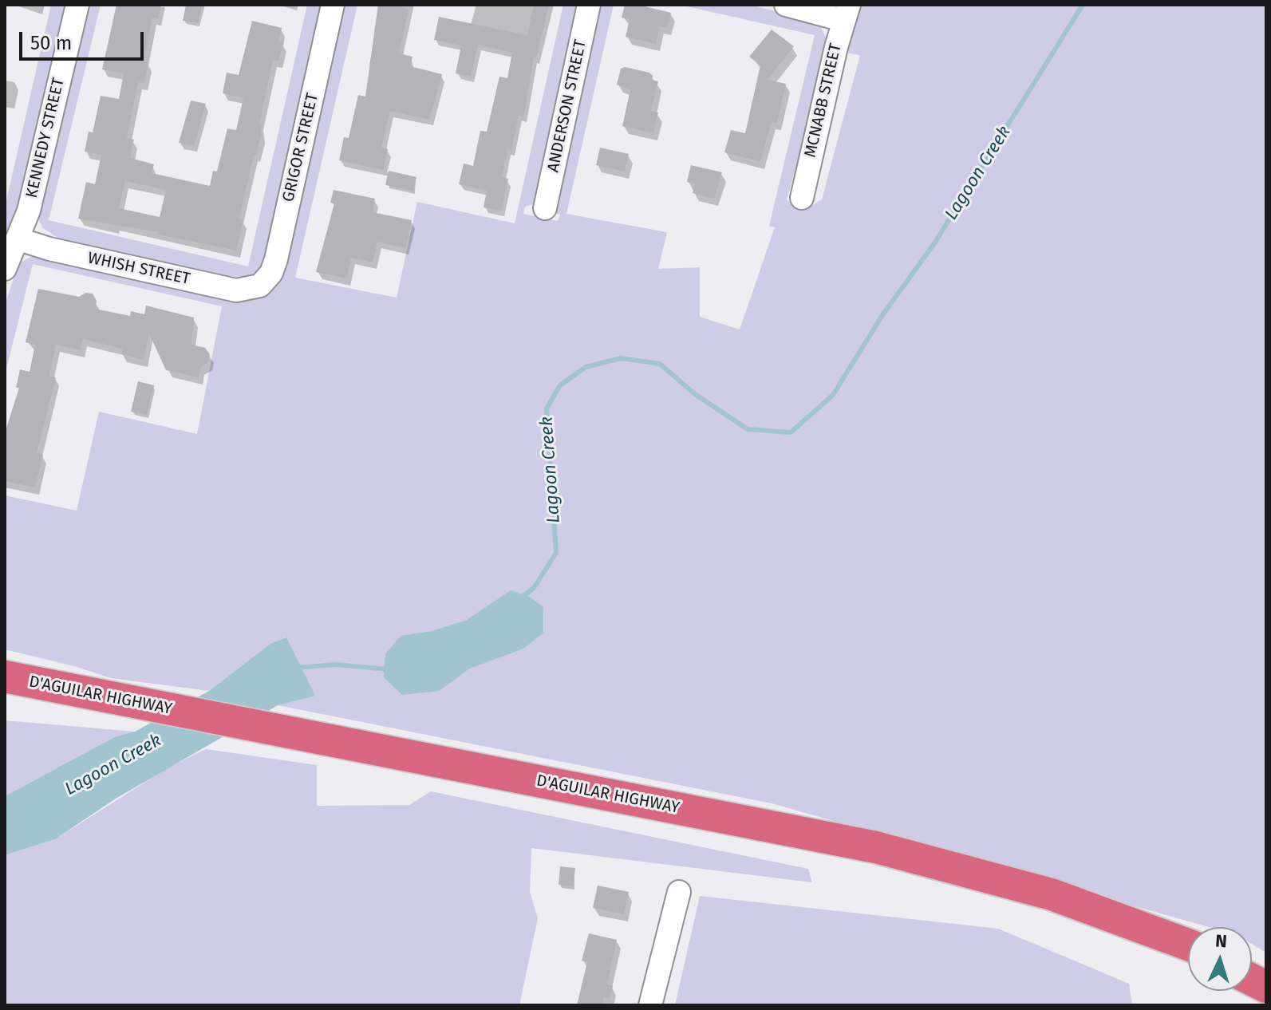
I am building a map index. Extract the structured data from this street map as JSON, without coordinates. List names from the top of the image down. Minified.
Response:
{"streets":{"highway":["D'AGUILAR HIGHWAY"],"street":["MCNABB STREET","ANDERSON STREET","KENNEDY STREET","GRIGOR STREET","WHISH STREET"]},"crossings":[["KENNEDY STREET","WHISH STREET"],["GRIGOR STREET","WHISH STREET"]],"water":["Lagoon Creek"],"scale_bar":"50 m","north":"top"}
